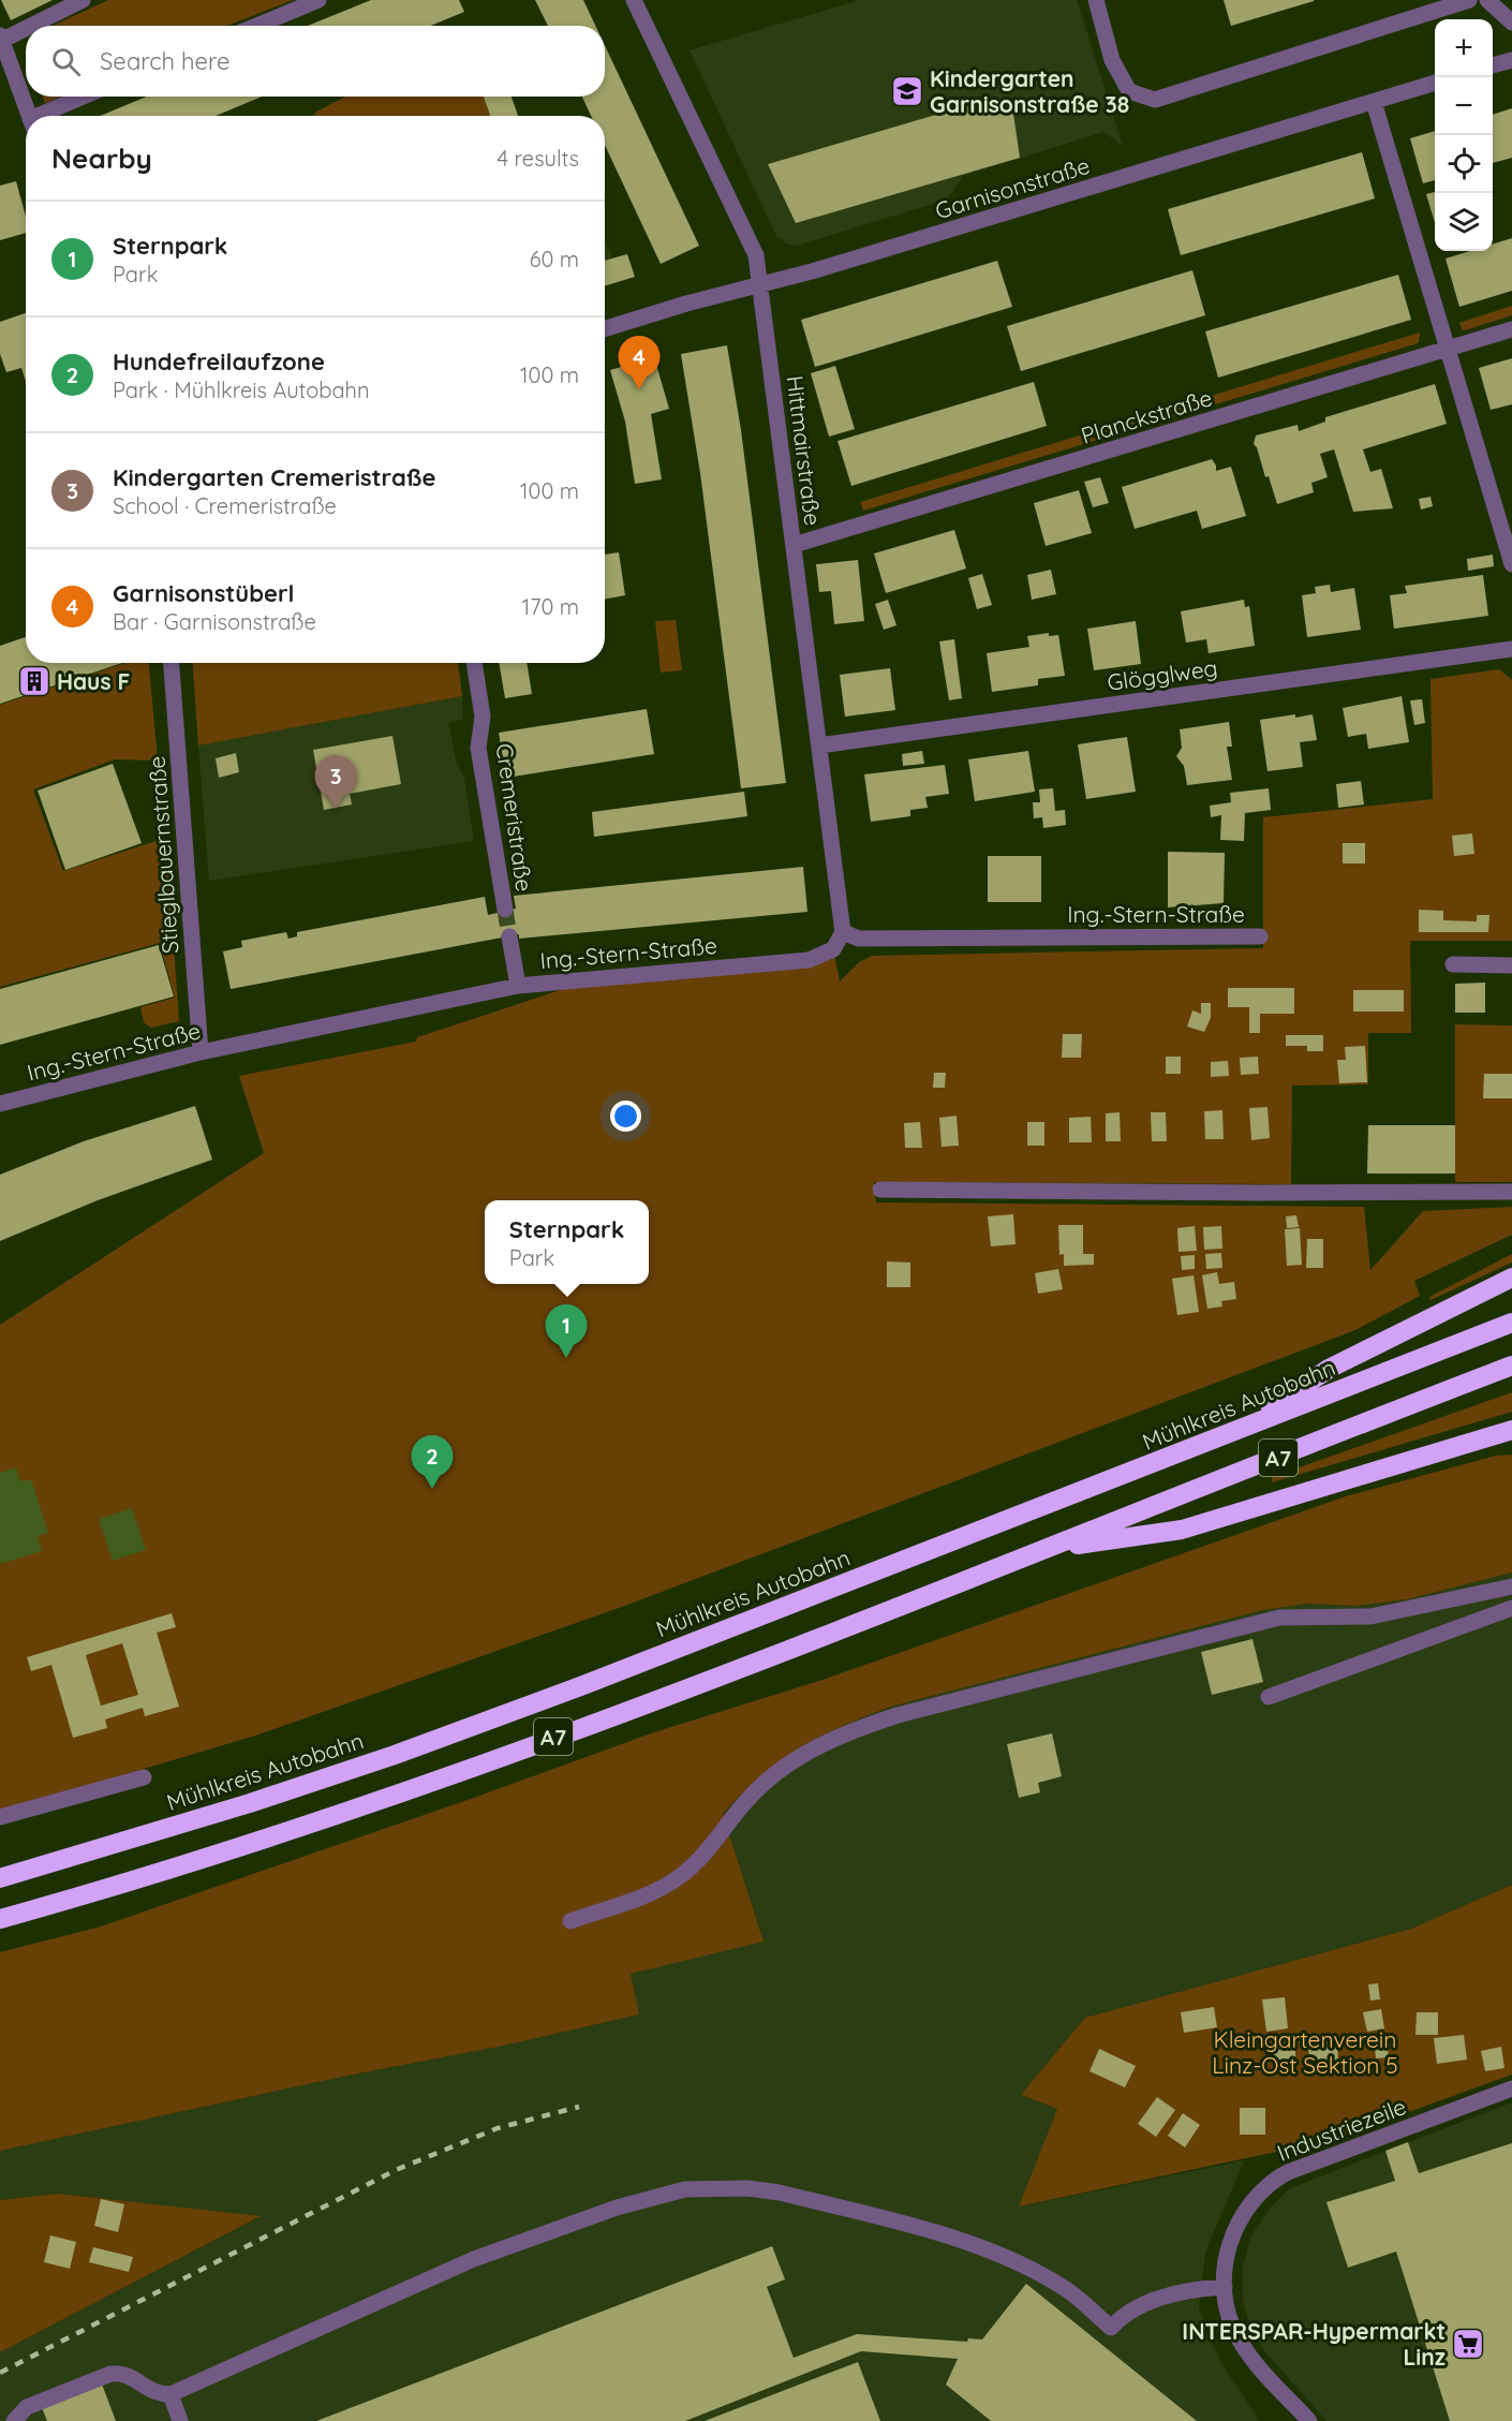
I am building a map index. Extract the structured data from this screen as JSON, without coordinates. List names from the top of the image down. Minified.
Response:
{"streets":{"highway":["Mühlkreis Autobahn","A7"],"street":["Garnisonstraße","Planckstraße","Hittmairstraße","Glögglweg","Cremeristraße","Stieglbauernstraße","Ing.-Stern-Straße","Industriezeile"]},"crossings":[["Garnisonstraße","Hittmairstraße"],["Planckstraße","Hittmairstraße"],["Hittmairstraße","Glögglweg"],["Hittmairstraße","Ing.-Stern-Straße"],["Stieglbauernstraße","Ing.-Stern-Straße"]],"parks":["Kleingartenverein Linz-Ost Sektion 5"],"places":{"school or university":["Kindergarten Garnisonstraße 38"],"building":["Haus F"],"supermarket":["INTERSPAR-Hypermarkt Linz"]},"page":{"map_buttons":["+","−"],"search":"Search here","heading":["Nearby","4 results"],"list":[{"mark":"1","name":"Sternpark","note":"Park","value":"60 m"},{"mark":"2","name":"Hundefreilaufzone","note":"Park · Mühlkreis Autobahn","value":"100 m"},{"mark":"3","name":"Kindergarten Cremeristraße","note":"School · Cremeristraße","value":"100 m"},{"mark":"4","name":"Garnisonstüberl","note":"Bar · Garnisonstraße","value":"170 m"}],"pins":["4","3","1","2"],"popup":["Sternpark","Park"]}}
